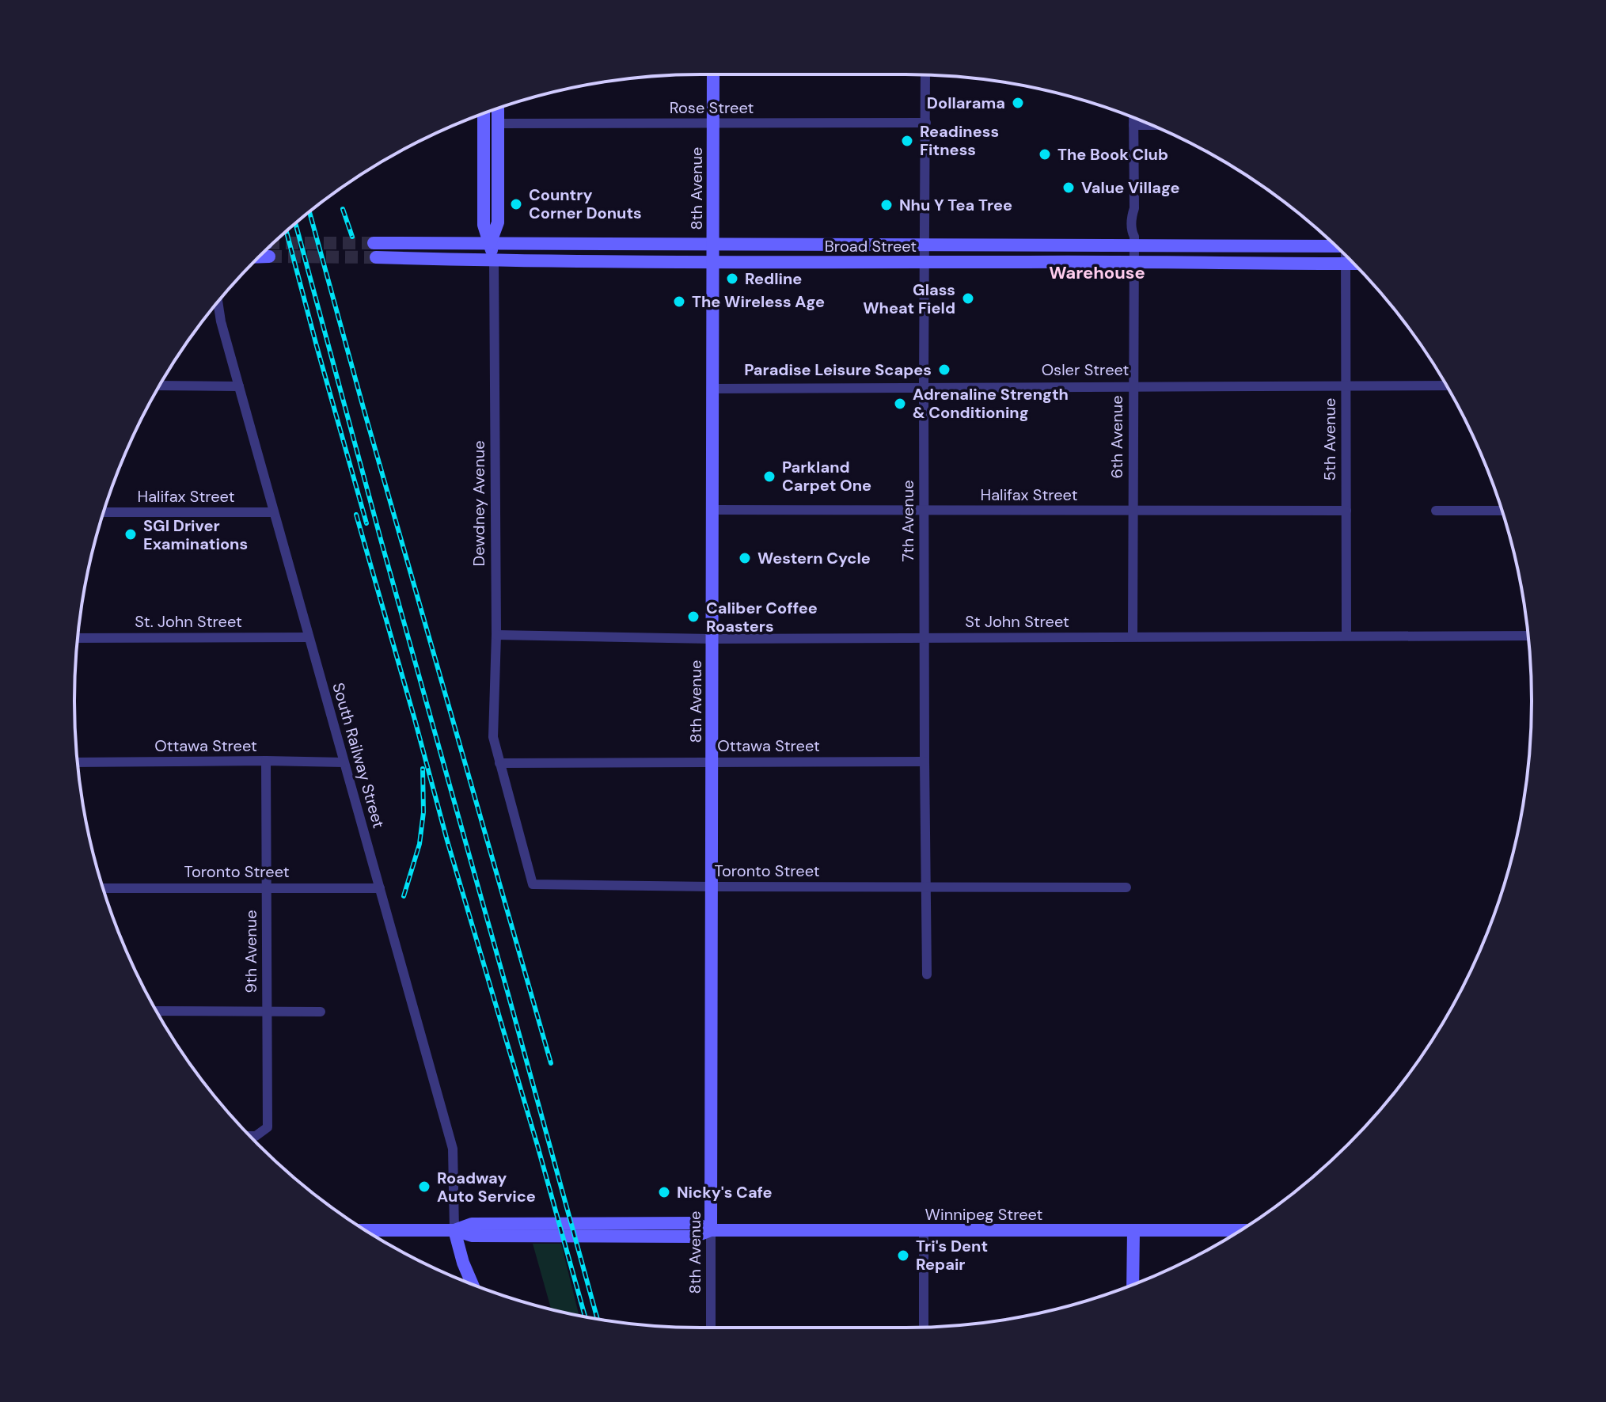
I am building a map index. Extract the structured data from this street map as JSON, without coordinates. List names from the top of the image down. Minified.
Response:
{"streets":{"main road":["8th Avenue","Broad Street","Dewdney Avenue","Winnipeg Street"],"street":["Rose Street","Osler Street","6th Avenue","5th Avenue","Halifax Street","7th Avenue","St. John Street","St John Street","Ottawa Street","South Railway Street","Toronto Street","9th Avenue"]},"crossings":[["Rose Street","8th Avenue"],["Rose Street","Dewdney Avenue"],["Rose Street","7th Avenue"],["8th Avenue","Broad Street"],["8th Avenue","Osler Street"],["8th Avenue","Halifax Street"],["8th Avenue","St John Street"],["8th Avenue","Ottawa Street"],["8th Avenue","Toronto Street"],["8th Avenue","Winnipeg Street"],["Broad Street","6th Avenue"],["Broad Street","5th Avenue"],["Broad Street","Dewdney Avenue"],["Broad Street","7th Avenue"],["Osler Street","6th Avenue"],["Osler Street","5th Avenue"],["Osler Street","7th Avenue"],["6th Avenue","Halifax Street"],["6th Avenue","St John Street"],["5th Avenue","Halifax Street"],["5th Avenue","St John Street"],["Halifax Street","7th Avenue"],["Halifax Street","South Railway Street"],["Dewdney Avenue","St John Street"],["Dewdney Avenue","Ottawa Street"],["Dewdney Avenue","Toronto Street"],["7th Avenue","St John Street"],["7th Avenue","Ottawa Street"],["7th Avenue","Toronto Street"],["St. John Street","South Railway Street"],["Ottawa Street","South Railway Street"],["Ottawa Street","Toronto Street"],["Ottawa Street","9th Avenue"],["South Railway Street","Toronto Street"],["South Railway Street","Winnipeg Street"],["Toronto Street","9th Avenue"]],"districts":["Warehouse"],"places":["Dollarama","Readiness Fitness","The Book Club","Value Village","Country Corner Donuts","Nhu Y Tea Tree","Redline","Glass Wheat Field","The Wireless Age","Paradise Leisure Scapes","Adrenaline Strength & Conditioning","Parkland Carpet One","SGI Driver Examinations","Western Cycle","Caliber Coffee Roasters","Roadway Auto Service","Nicky's Cafe","Tri's Dent Repair"]}
